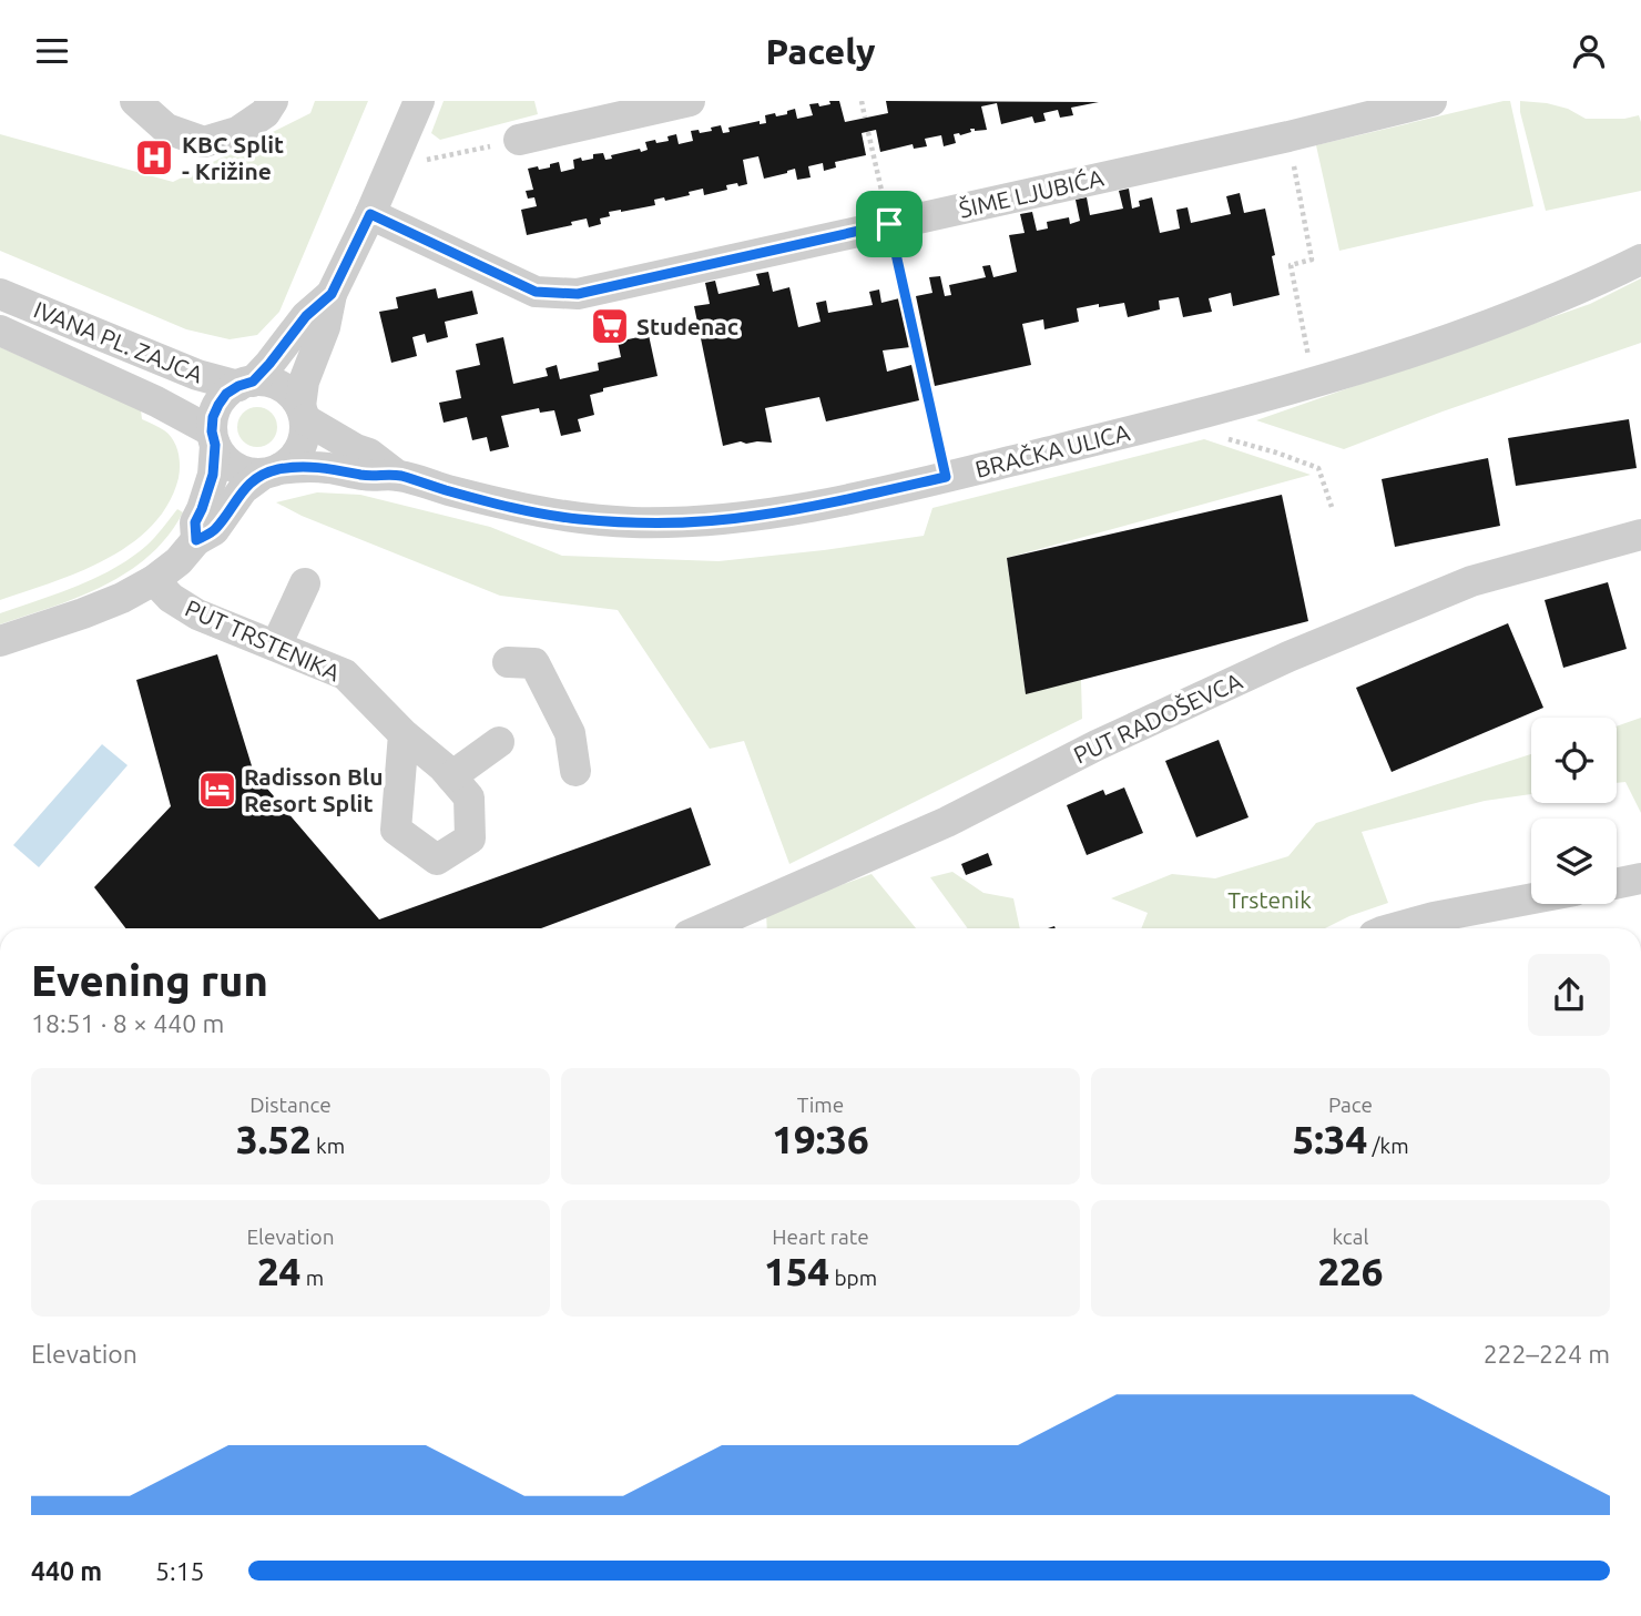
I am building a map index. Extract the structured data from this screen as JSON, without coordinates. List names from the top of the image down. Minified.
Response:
{"streets":{"street":["ŠIME LJUBIĆA","IVANA PL. ZAJCA","BRAČKA ULICA","PUT TRSTENIKA","PUT RADOŠEVCA"]},"crossings":[["IVANA PL. ZAJCA","BRAČKA ULICA"],["IVANA PL. ZAJCA","PUT TRSTENIKA"],["BRAČKA ULICA","PUT TRSTENIKA"]],"parks":["Trstenik"],"places":{"hospital":["KBC Split - Križine"],"supermarket":["Studenac"],"hotel":["Radisson Blu Resort Split"]},"page":{"header":"Pacely","heading":["Evening run","18:51 · 8 × 440 m"],"stats":[["Distance","3.52 km"],["Time","19:36"],["Pace","5:34 /km"],["Elevation","24 m"],["Heart rate","154 bpm"],["kcal","226"]],"chart":["Elevation","222–224 m"],"list":[{"name":"440 m","note":"5:15"}]}}
